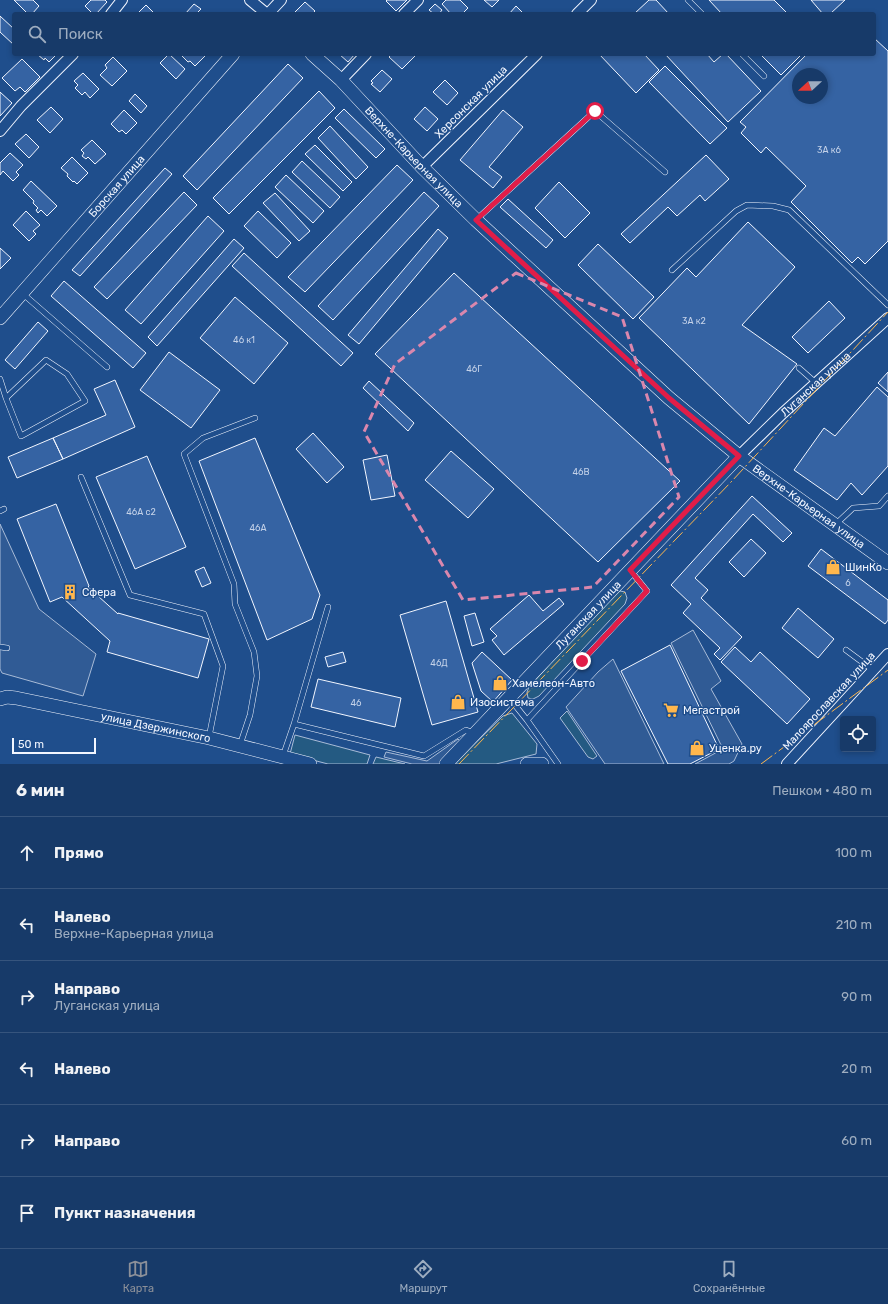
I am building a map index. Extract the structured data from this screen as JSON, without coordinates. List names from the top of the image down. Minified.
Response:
{"streets":{"street":["Херсонская улица","Верхне-Карьерная улица","Борская улица","Луганская улица","Малоярославская улица","улица Дзержинского"]},"crossings":[["Херсонская улица","Верхне-Карьерная улица"],["Верхне-Карьерная улица","Луганская улица"]],"places":{"shop":["ШинКо","Хамелеон-Авто","Изосистема","Уценка.ру"],"building":["Сфера"],"supermarket":["Мегастрой"]},"house_numbers":["3А к6","3А к2","46 к1","46Г","46В","46А с2","46А","6","46Д","46"],"scale_bar":"50 m","north":"left","page":{"search":"Поиск","scale":"50 m","heading":["6 мин","Пешком · 480 m"],"list":[["Прямо","100 m"],["Налево","Верхне-Карьерная улица","210 m"],["Направо","Луганская улица","90 m"],["Налево","20 m"],["Направо","60 m"],"Пункт назначения"],"nav":["Карта","Маршрут","Сохранённые"]}}
